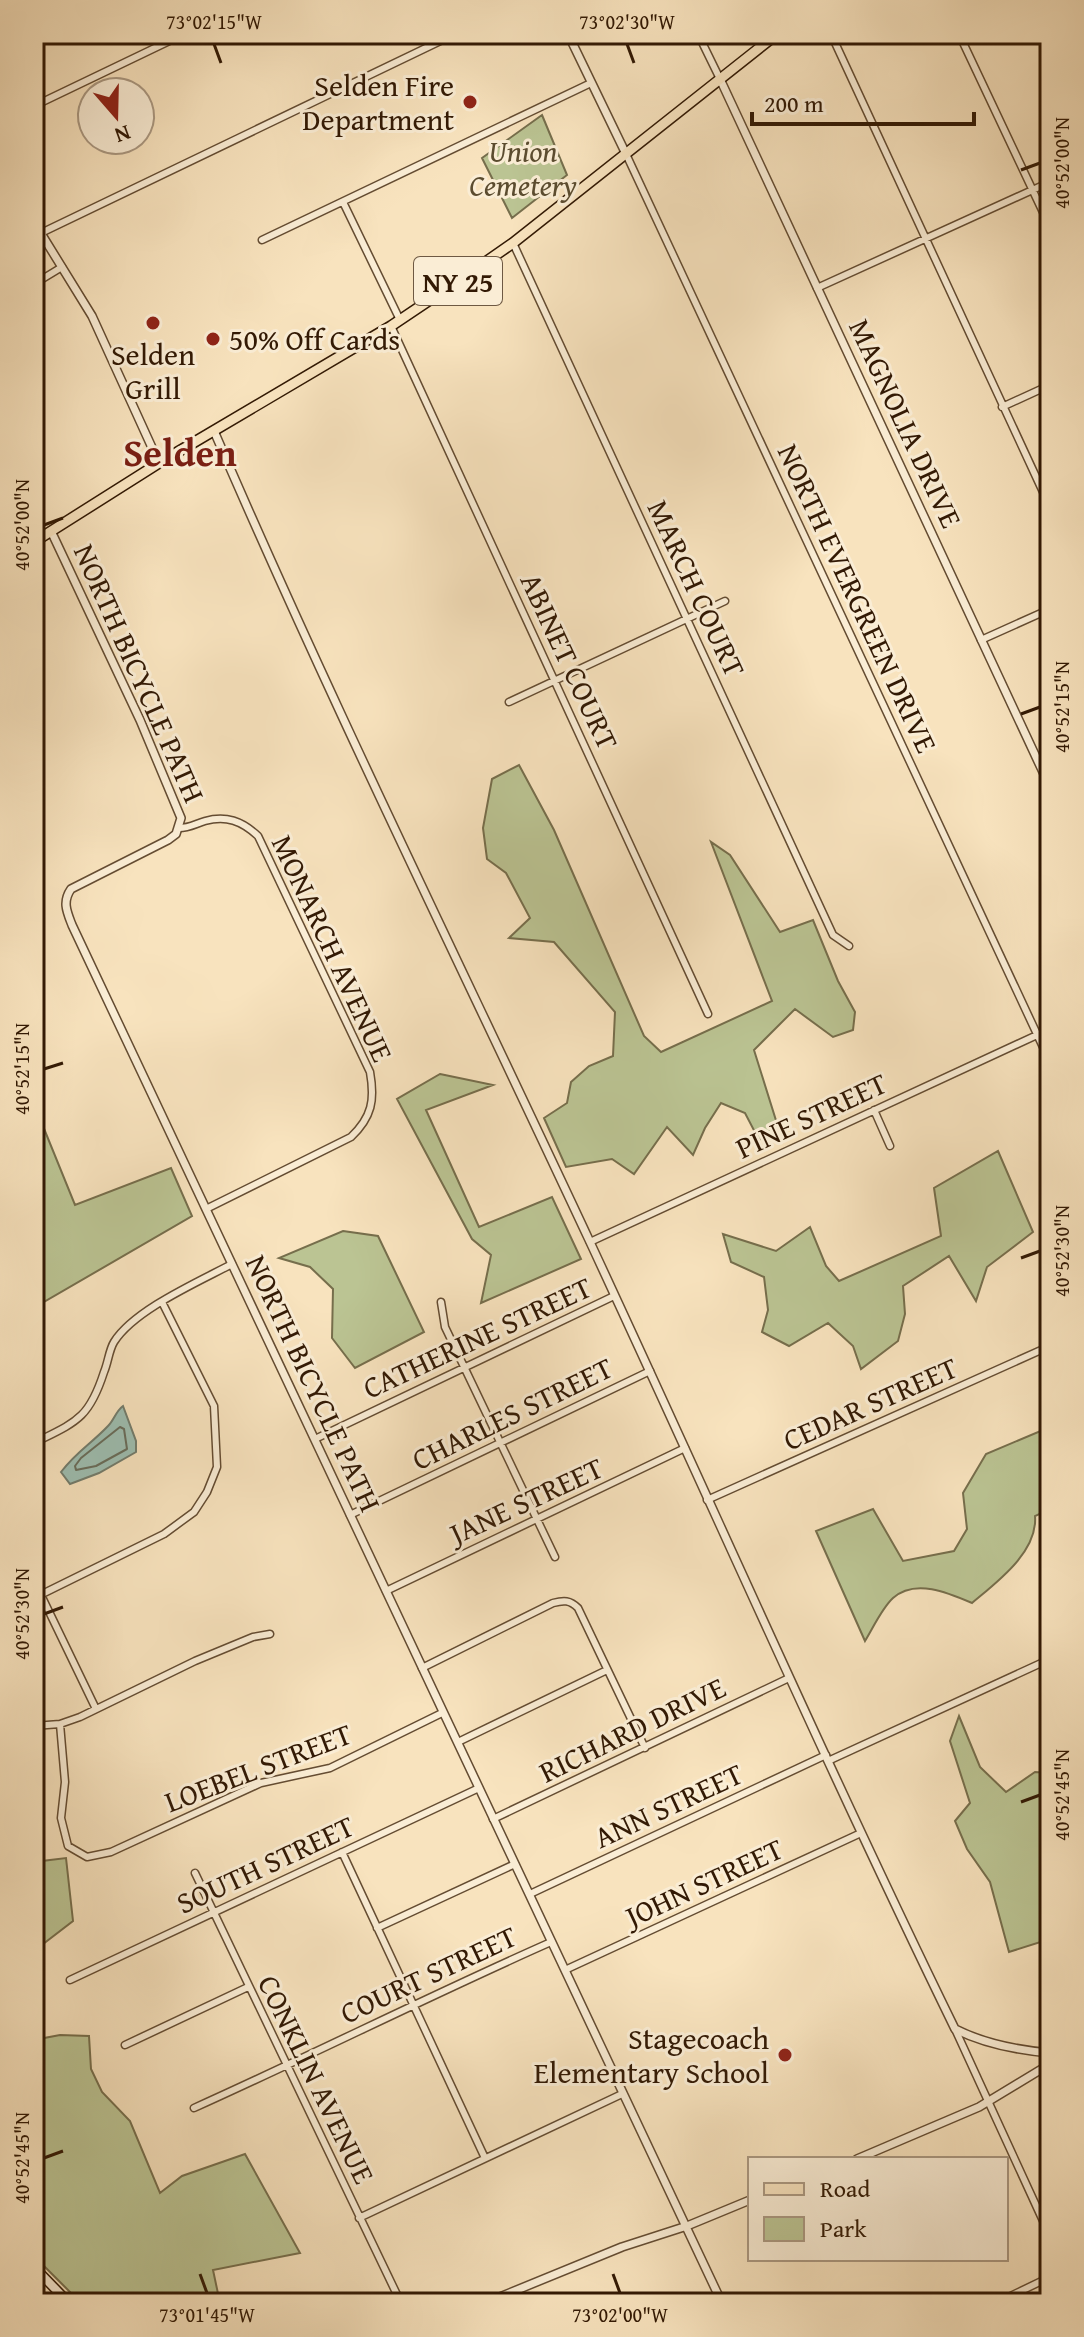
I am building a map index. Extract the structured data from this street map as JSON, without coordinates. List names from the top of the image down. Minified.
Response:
{"streets":{"main road":["NY 25"],"street":["MAGNOLIA DRIVE","MARCH COURT","NORTH EVERGREEN DRIVE","ABINET COURT","NORTH BICYCLE PATH","MONARCH AVENUE","PINE STREET","CATHERINE STREET","CEDAR STREET","CHARLES STREET","JANE STREET","RICHARD DRIVE","LOEBEL STREET","ANN STREET","SOUTH STREET","JOHN STREET","COURT STREET","CONKLIN AVENUE"]},"crossings":[["NY 25","MAGNOLIA DRIVE"],["NY 25","MARCH COURT"],["NY 25","NORTH EVERGREEN DRIVE"],["NY 25","ABINET COURT"],["NY 25","NORTH BICYCLE PATH"],["NORTH EVERGREEN DRIVE","PINE STREET"],["NORTH BICYCLE PATH","MONARCH AVENUE"],["NORTH BICYCLE PATH","CATHERINE STREET"],["NORTH BICYCLE PATH","CHARLES STREET"],["NORTH BICYCLE PATH","JANE STREET"],["NORTH BICYCLE PATH","RICHARD DRIVE"],["NORTH BICYCLE PATH","LOEBEL STREET"],["NORTH BICYCLE PATH","ANN STREET"],["NORTH BICYCLE PATH","SOUTH STREET"],["NORTH BICYCLE PATH","JOHN STREET"],["NORTH BICYCLE PATH","COURT STREET"],["SOUTH STREET","CONKLIN AVENUE"],["COURT STREET","CONKLIN AVENUE"]],"districts":["Selden"],"parks":["Union Cemetery"],"places":["Selden Fire Department","Selden Grill","50% Off Cards","Stagecoach Elementary School"],"legend":["Road","Park"],"scale_bar":"200 m","north":"bottom","coordinates":["73°02'15\"W","73°02'30\"W","40°52'00\"N","40°52'15\"N","40°52'30\"N","40°52'45\"N","73°01'45\"W","73°02'00\"W"]}
